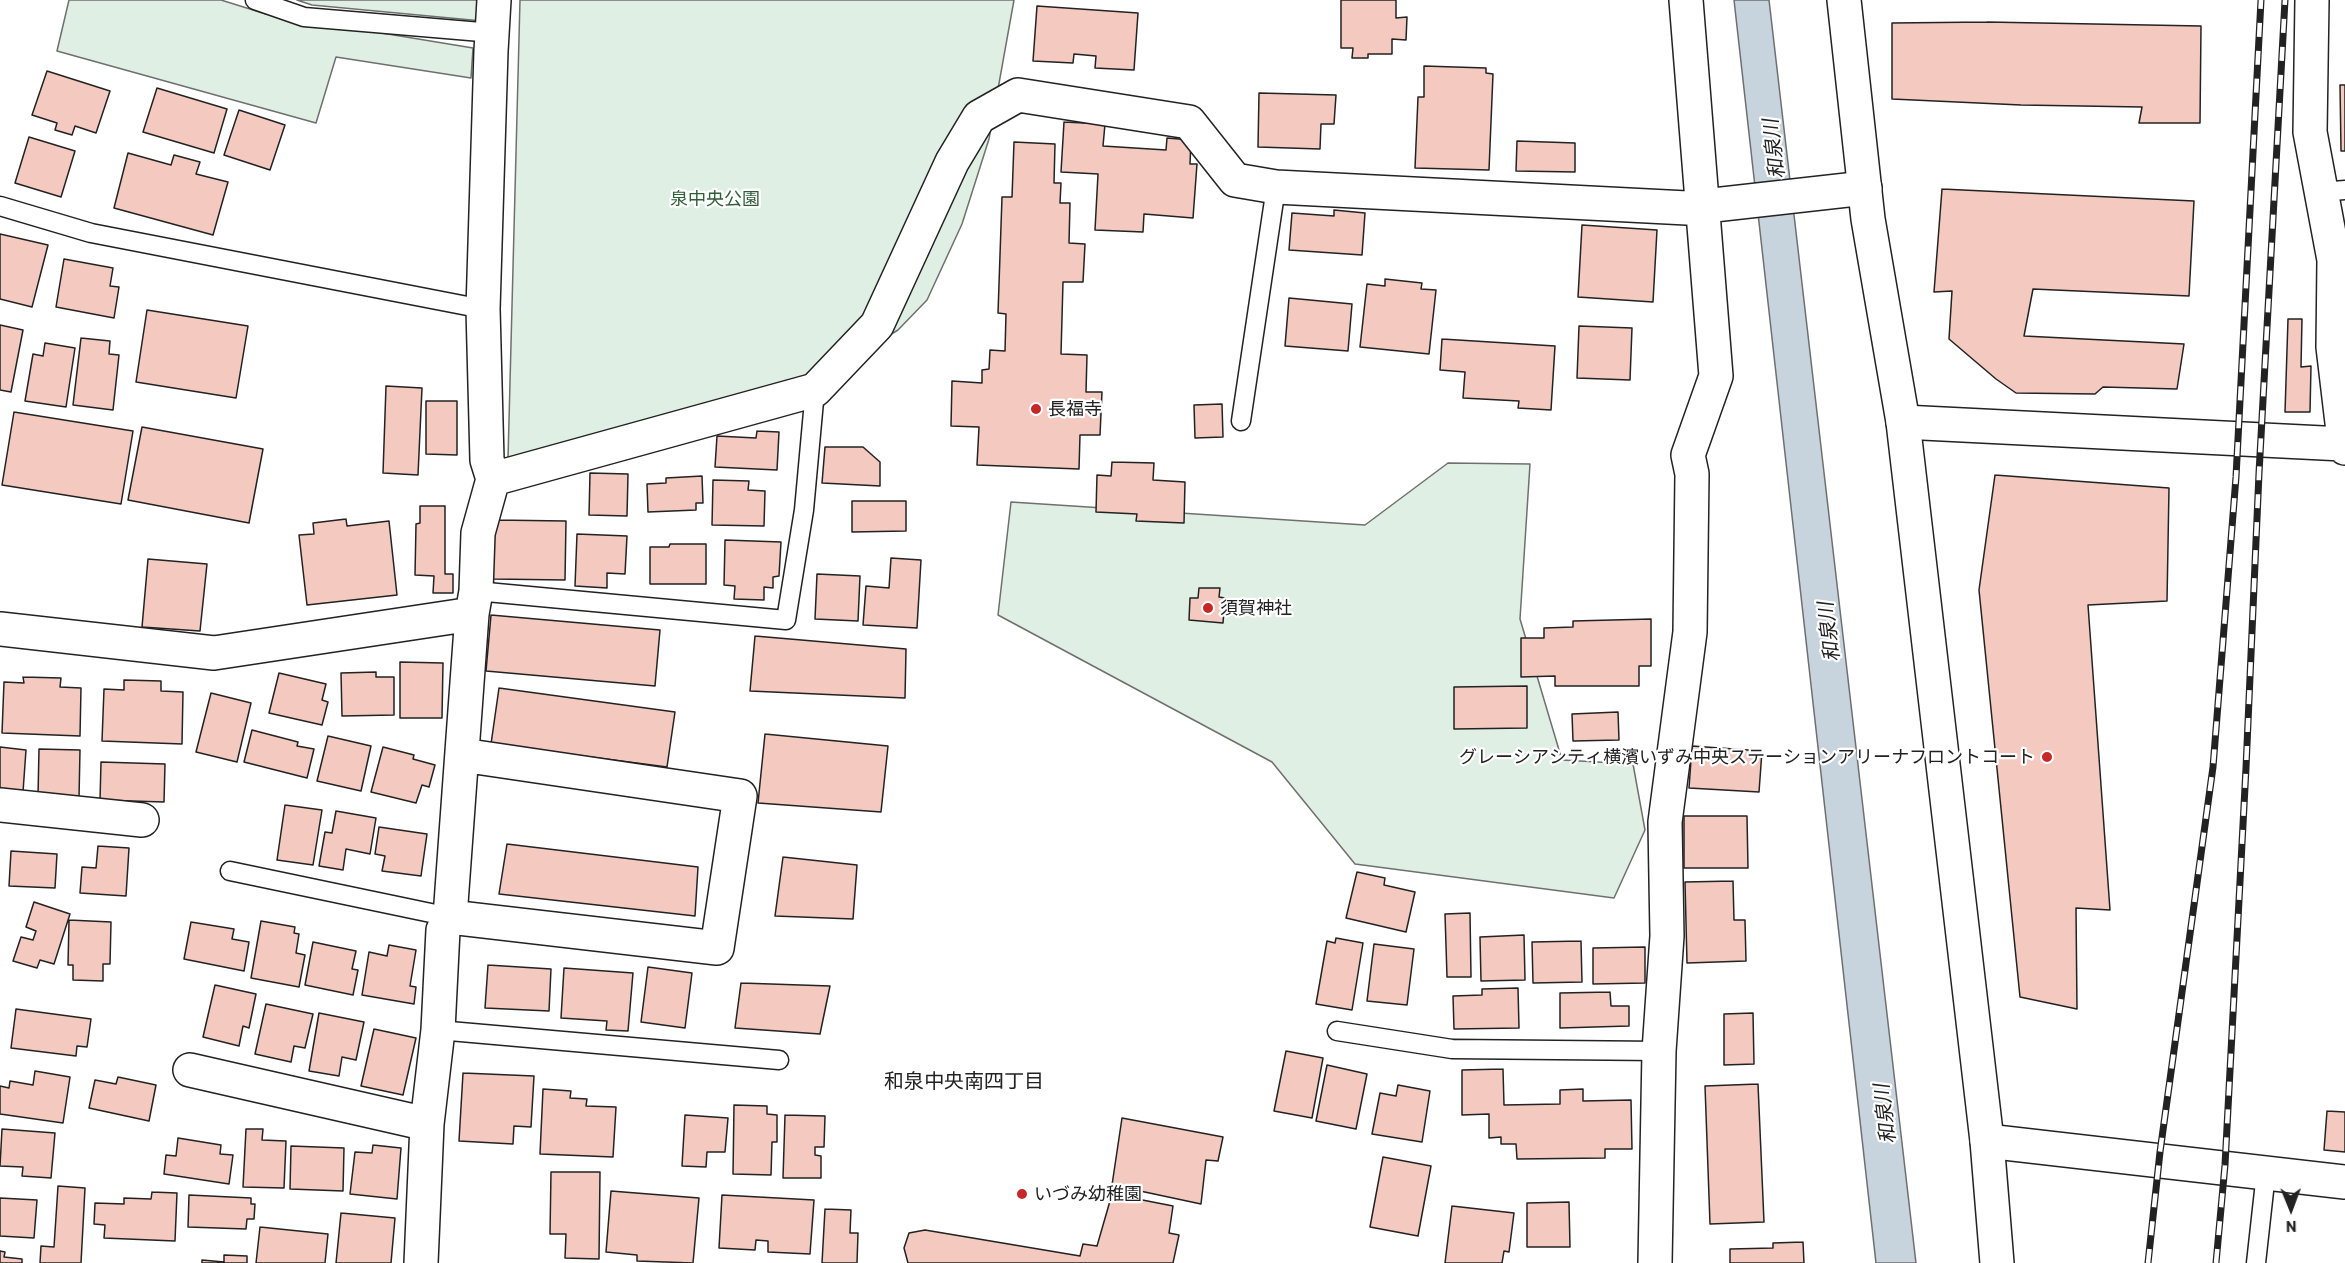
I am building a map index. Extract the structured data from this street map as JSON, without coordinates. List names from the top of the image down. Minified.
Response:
{"districts":["和泉中央南四丁目"],"water":["和泉川"],"parks":["泉中央公園"],"places":["長福寺","須賀神社","グレーシアシティ横濱いずみ中央ステーションアリーナフロントコート","いづみ幼稚園"],"north":"bottom"}
